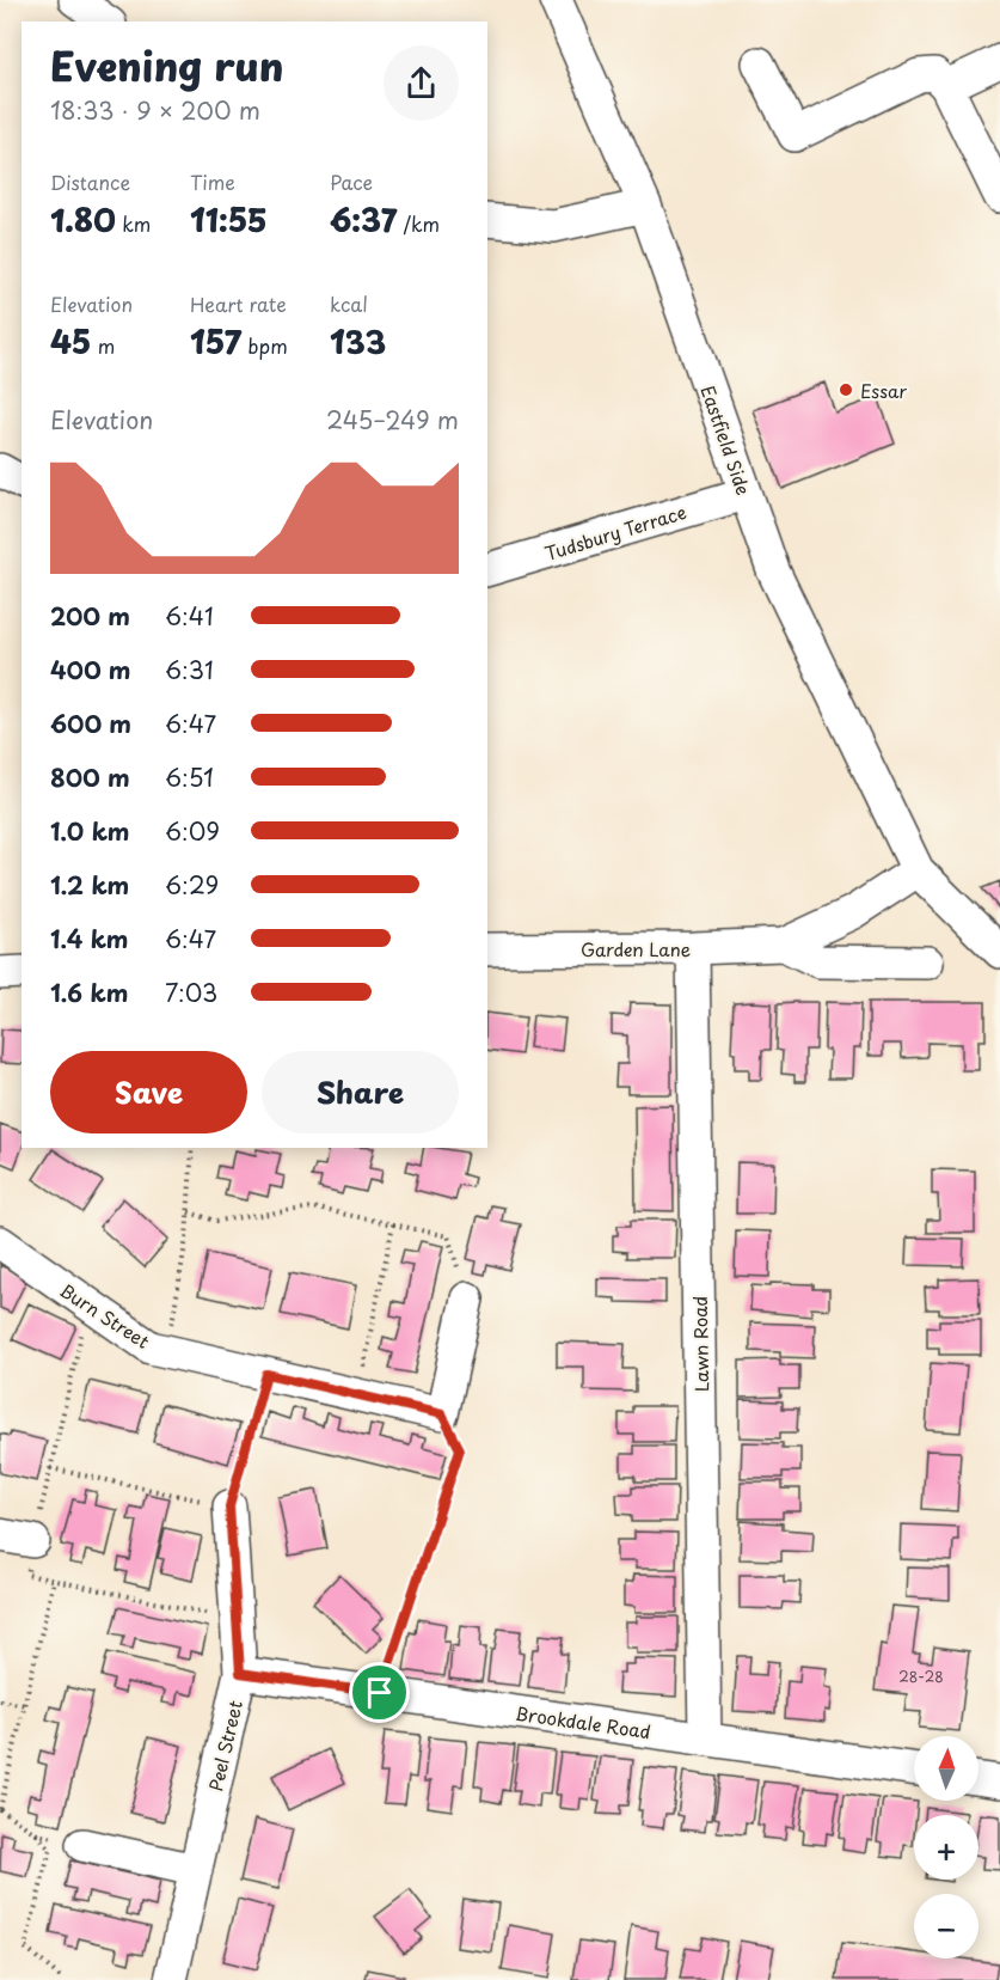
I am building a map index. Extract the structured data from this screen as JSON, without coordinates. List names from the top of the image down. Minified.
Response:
{"streets":{"street":["Eastfield Side","Tudsbury Terrace","Garden Lane","Burn Street","Lawn Road","Brookdale Road","Peel Street"]},"crossings":[["Eastfield Side","Tudsbury Terrace"],["Eastfield Side","Garden Lane"],["Garden Lane","Lawn Road"],["Lawn Road","Brookdale Road"],["Brookdale Road","Peel Street"]],"places":["Essar"],"house_numbers":["28-28"],"north":"top","page":{"heading":["Evening run","18:33 · 9 × 200 m"],"stats":[["Distance","1.80 km"],["Time","11:55"],["Pace","6:37 /km"],["Elevation","45 m"],["Heart rate","157 bpm"],["kcal","133"]],"chart":["Elevation","245–249 m"],"list":[{"name":"200 m","note":"6:41"},{"name":"400 m","note":"6:31"},{"name":"600 m","note":"6:47"},{"name":"800 m","note":"6:51"},{"name":"1.0 km","note":"6:09"},{"name":"1.2 km","note":"6:29"},{"name":"1.4 km","note":"6:47"},{"name":"1.6 km","note":"7:03"}],"buttons":["Save","Share"],"map_buttons":["+","−"]}}
